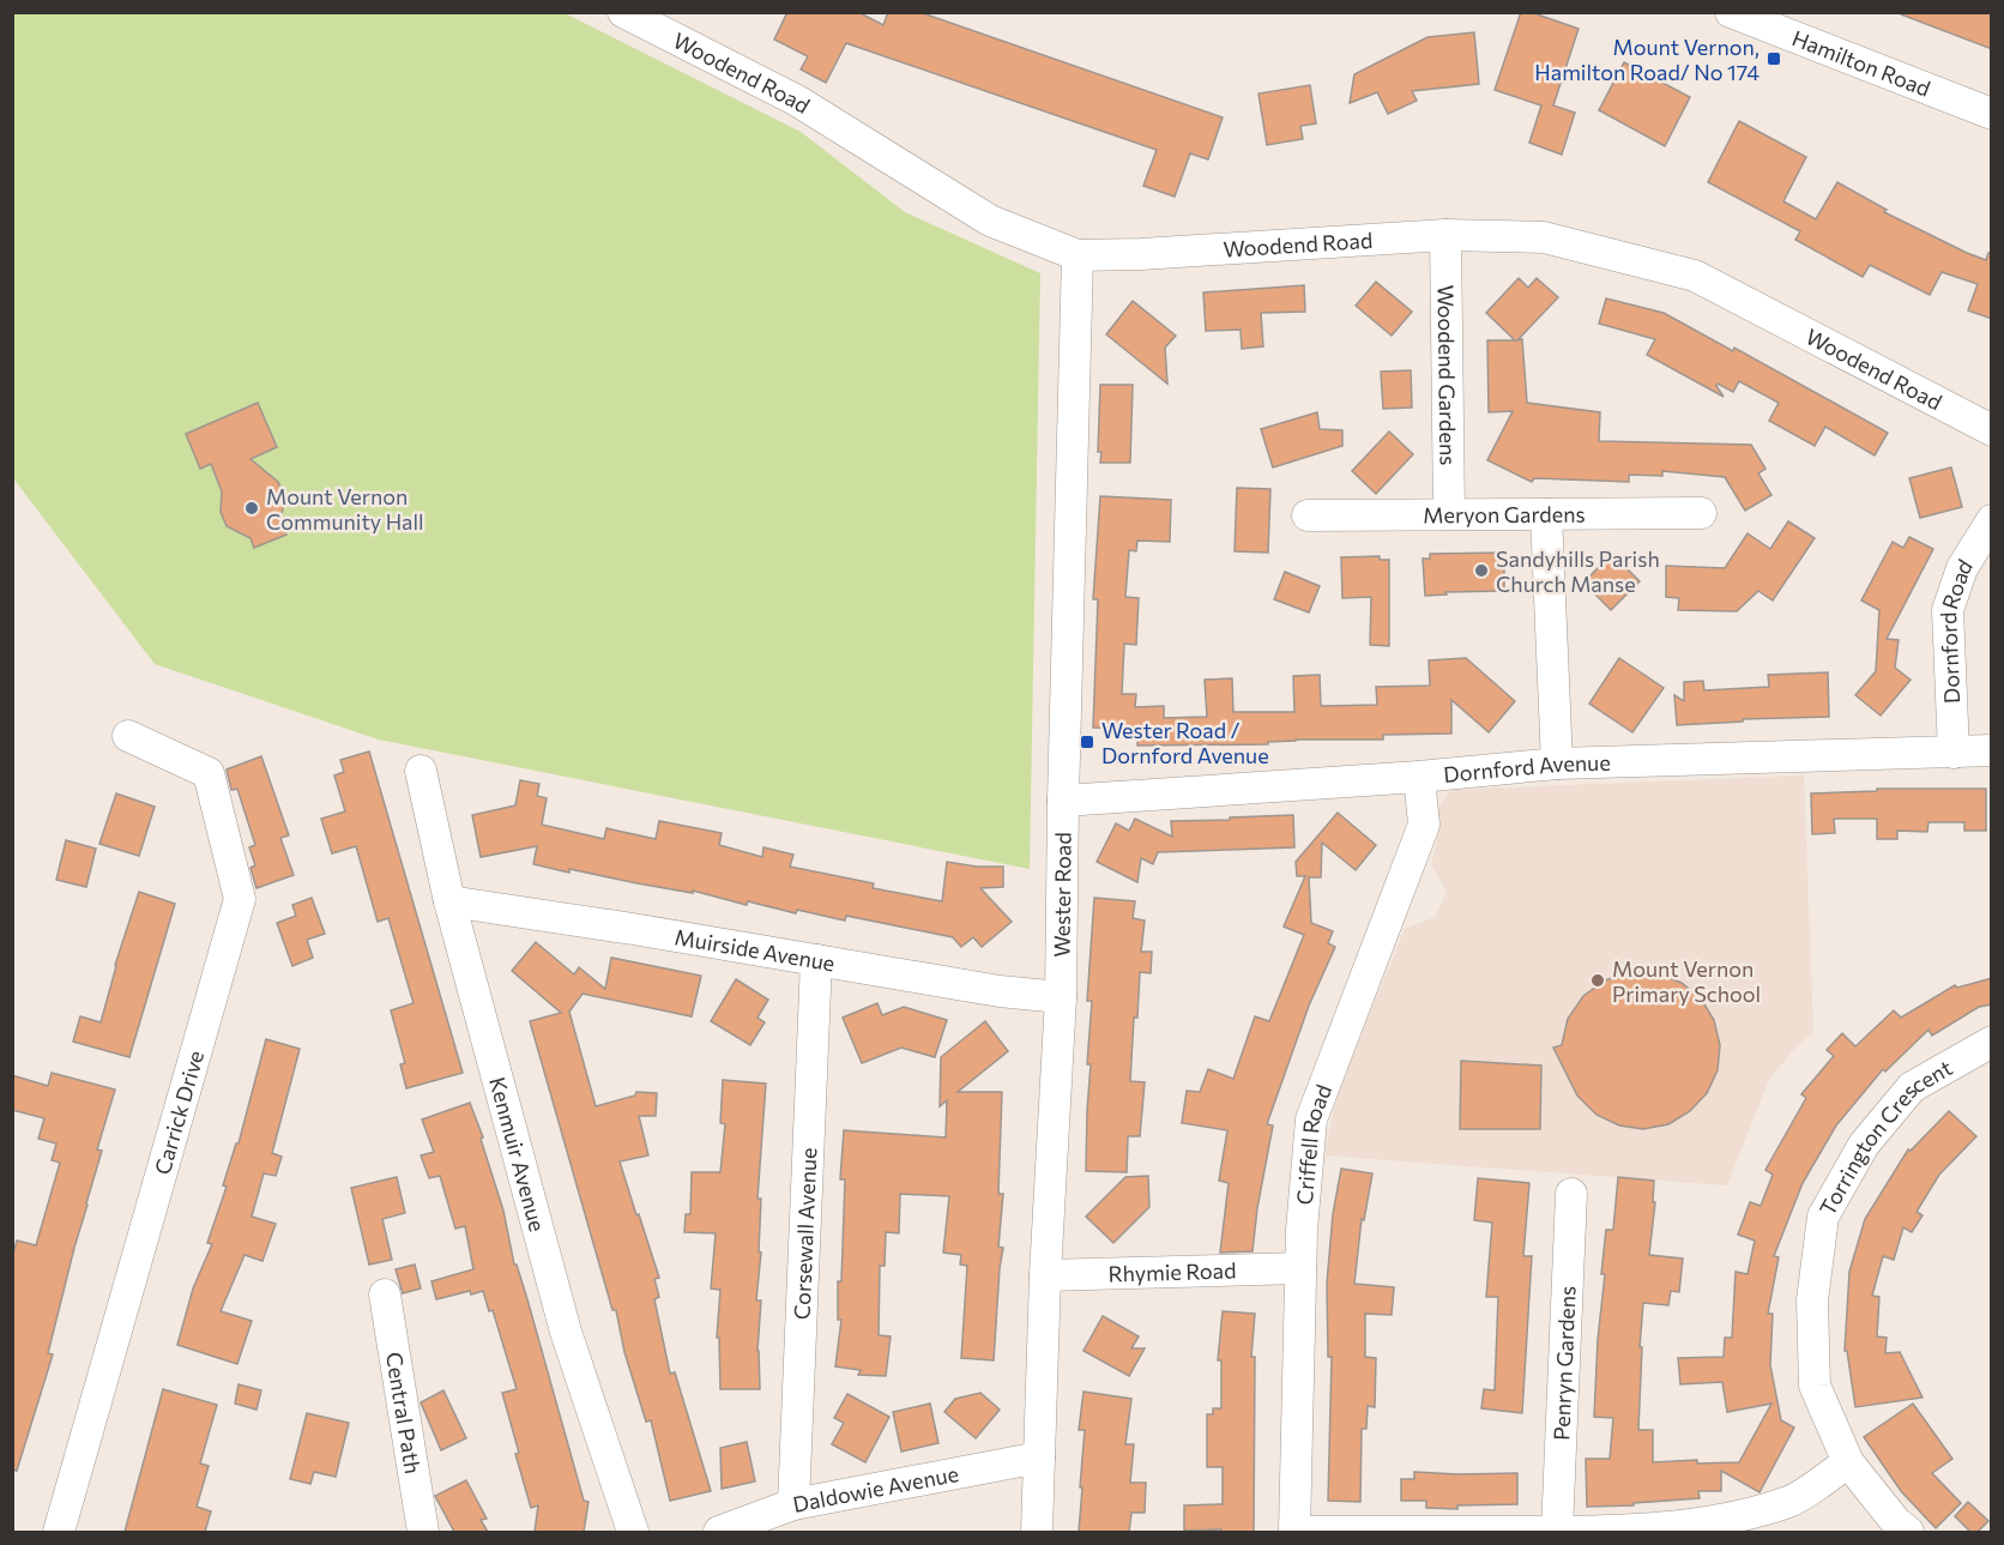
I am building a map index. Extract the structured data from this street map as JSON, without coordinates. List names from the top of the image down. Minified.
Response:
{"streets":{"street":["Hamilton Road","Woodend Road","Woodend Gardens","Meryon Gardens","Dornford Road","Dornford Avenue","Wester Road","Muirside Avenue","Carrick Drive","Torrington Crescent","Criffell Road","Kenmuir Avenue","Corsewall Avenue","Rhymie Road","Penryn Gardens","Central Path","Daldowie Avenue"]},"crossings":[["Woodend Road","Woodend Gardens"],["Woodend Road","Wester Road"],["Woodend Gardens","Meryon Gardens"],["Dornford Road","Dornford Avenue"],["Dornford Avenue","Wester Road"],["Dornford Avenue","Criffell Road"],["Wester Road","Muirside Avenue"],["Wester Road","Rhymie Road"],["Wester Road","Daldowie Avenue"],["Muirside Avenue","Kenmuir Avenue"],["Muirside Avenue","Corsewall Avenue"],["Criffell Road","Rhymie Road"],["Corsewall Avenue","Daldowie Avenue"]],"places":{"transit":["Mount Vernon, Hamilton Road/ No 174","Wester Road / Dornford Avenue"],"other":["Mount Vernon Community Hall","Sandyhills Parish Church Manse","Mount Vernon Primary School"]}}
